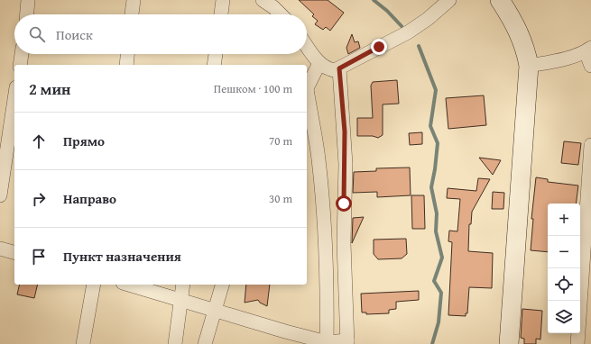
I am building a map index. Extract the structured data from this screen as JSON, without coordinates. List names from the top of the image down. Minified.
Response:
{"page":{"search":"Поиск","heading":["2 мин","Пешком · 100 m"],"list":[["Прямо","70 m"],["Направо","30 m"],"Пункт назначения"],"map_buttons":["+","−"]}}
